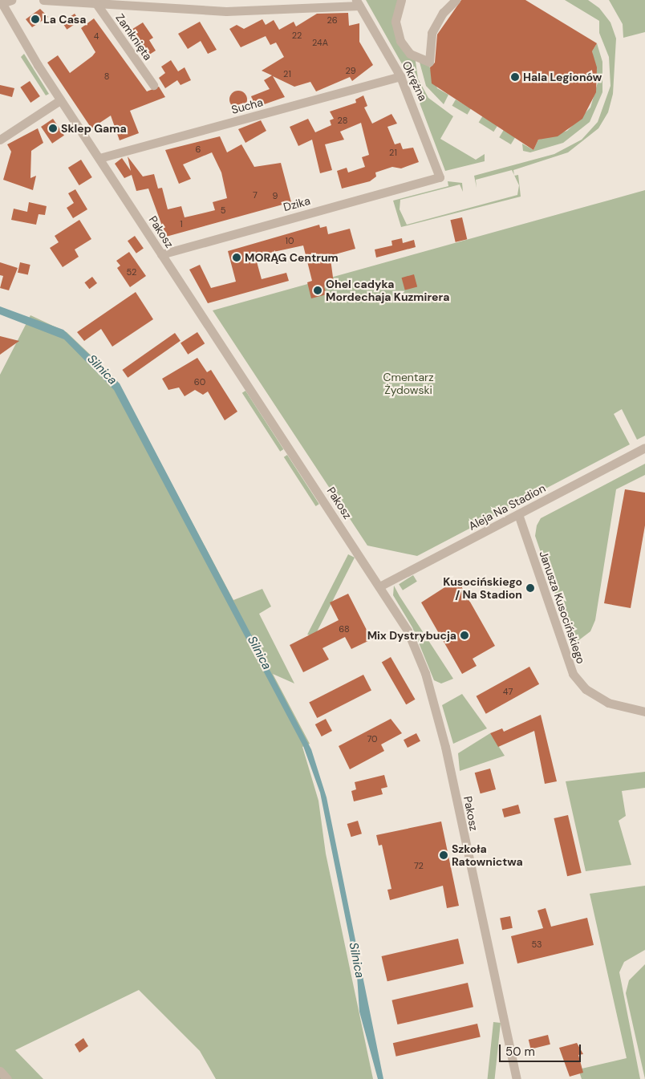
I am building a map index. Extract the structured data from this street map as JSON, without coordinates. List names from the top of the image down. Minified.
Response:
{"streets":{"street":["Zamknięta","Okrężna","Sucha","Dzika","Pakosz","Aleja Na Stadion","Janusza Kusocińskiego"]},"crossings":[["Okrężna","Sucha"],["Okrężna","Dzika"],["Sucha","Pakosz"],["Dzika","Pakosz"],["Pakosz","Aleja Na Stadion"],["Aleja Na Stadion","Janusza Kusocińskiego"]],"water":["Silnica"],"parks":["Cmentarz Żydowski"],"places":["La Casa","Hala Legionów","Sklep Gama","MORĄG Centrum","Ohel cadyka Mordechaja Kuzmirera","Kusocińskiego / Na Stadion","Mix Dystrybucja","Szkoła Ratownictwa"],"house_numbers":["26","22","4","24A","29","21","8","28","6","21","7","9","5","1","10","52","60","68","47","70","72","53"],"scale_bar":"50 m"}
